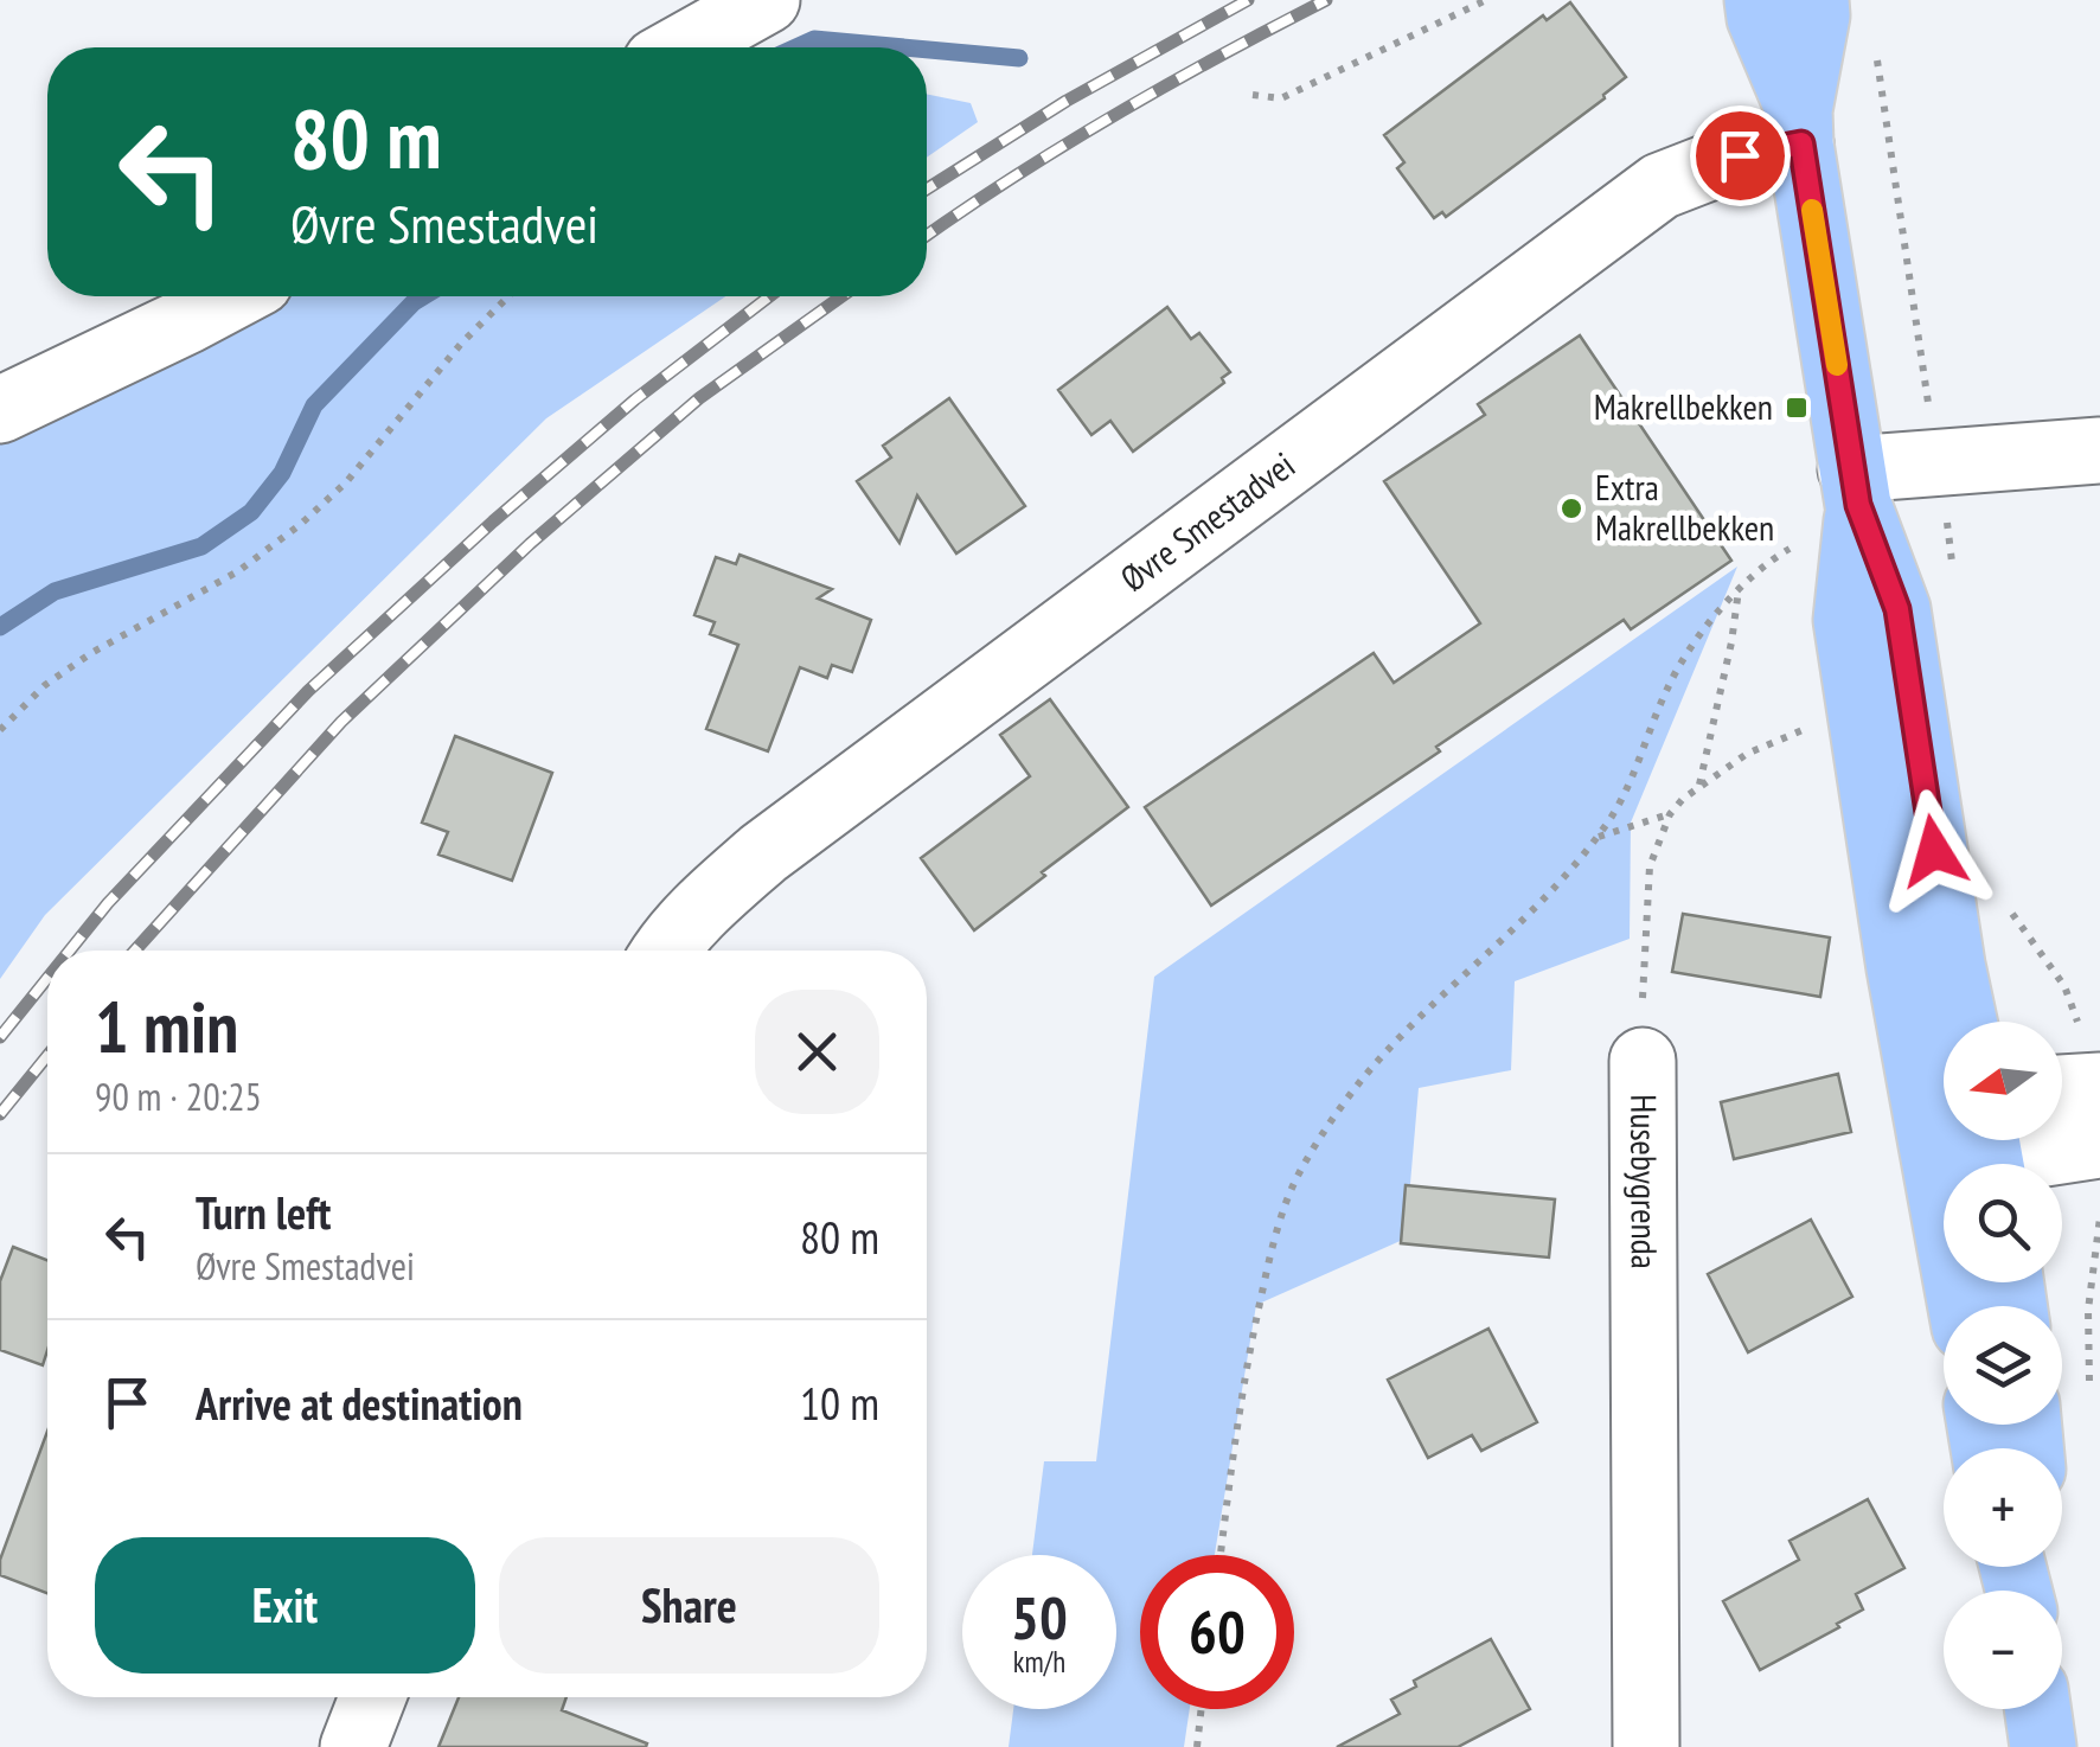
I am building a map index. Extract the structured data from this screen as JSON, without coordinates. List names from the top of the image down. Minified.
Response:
{"streets":{"street":["Øvre Smestadvei","Husebygrenda"]},"places":{"transit":["Makrellbekken"],"other":["Extra Makrellbekken"]},"north":"left","page":{"turn":["80 m","Øvre Smestadvei"],"heading":["1 min","90 m · 20:25"],"map_buttons":["+","−"],"list":[{"name":"Turn left","note":"Øvre Smestadvei","value":"80 m"},{"name":"Arrive at destination","value":"10 m"}],"buttons":["Exit","Share"],"speed":"50 km/h","limit":"60"}}
